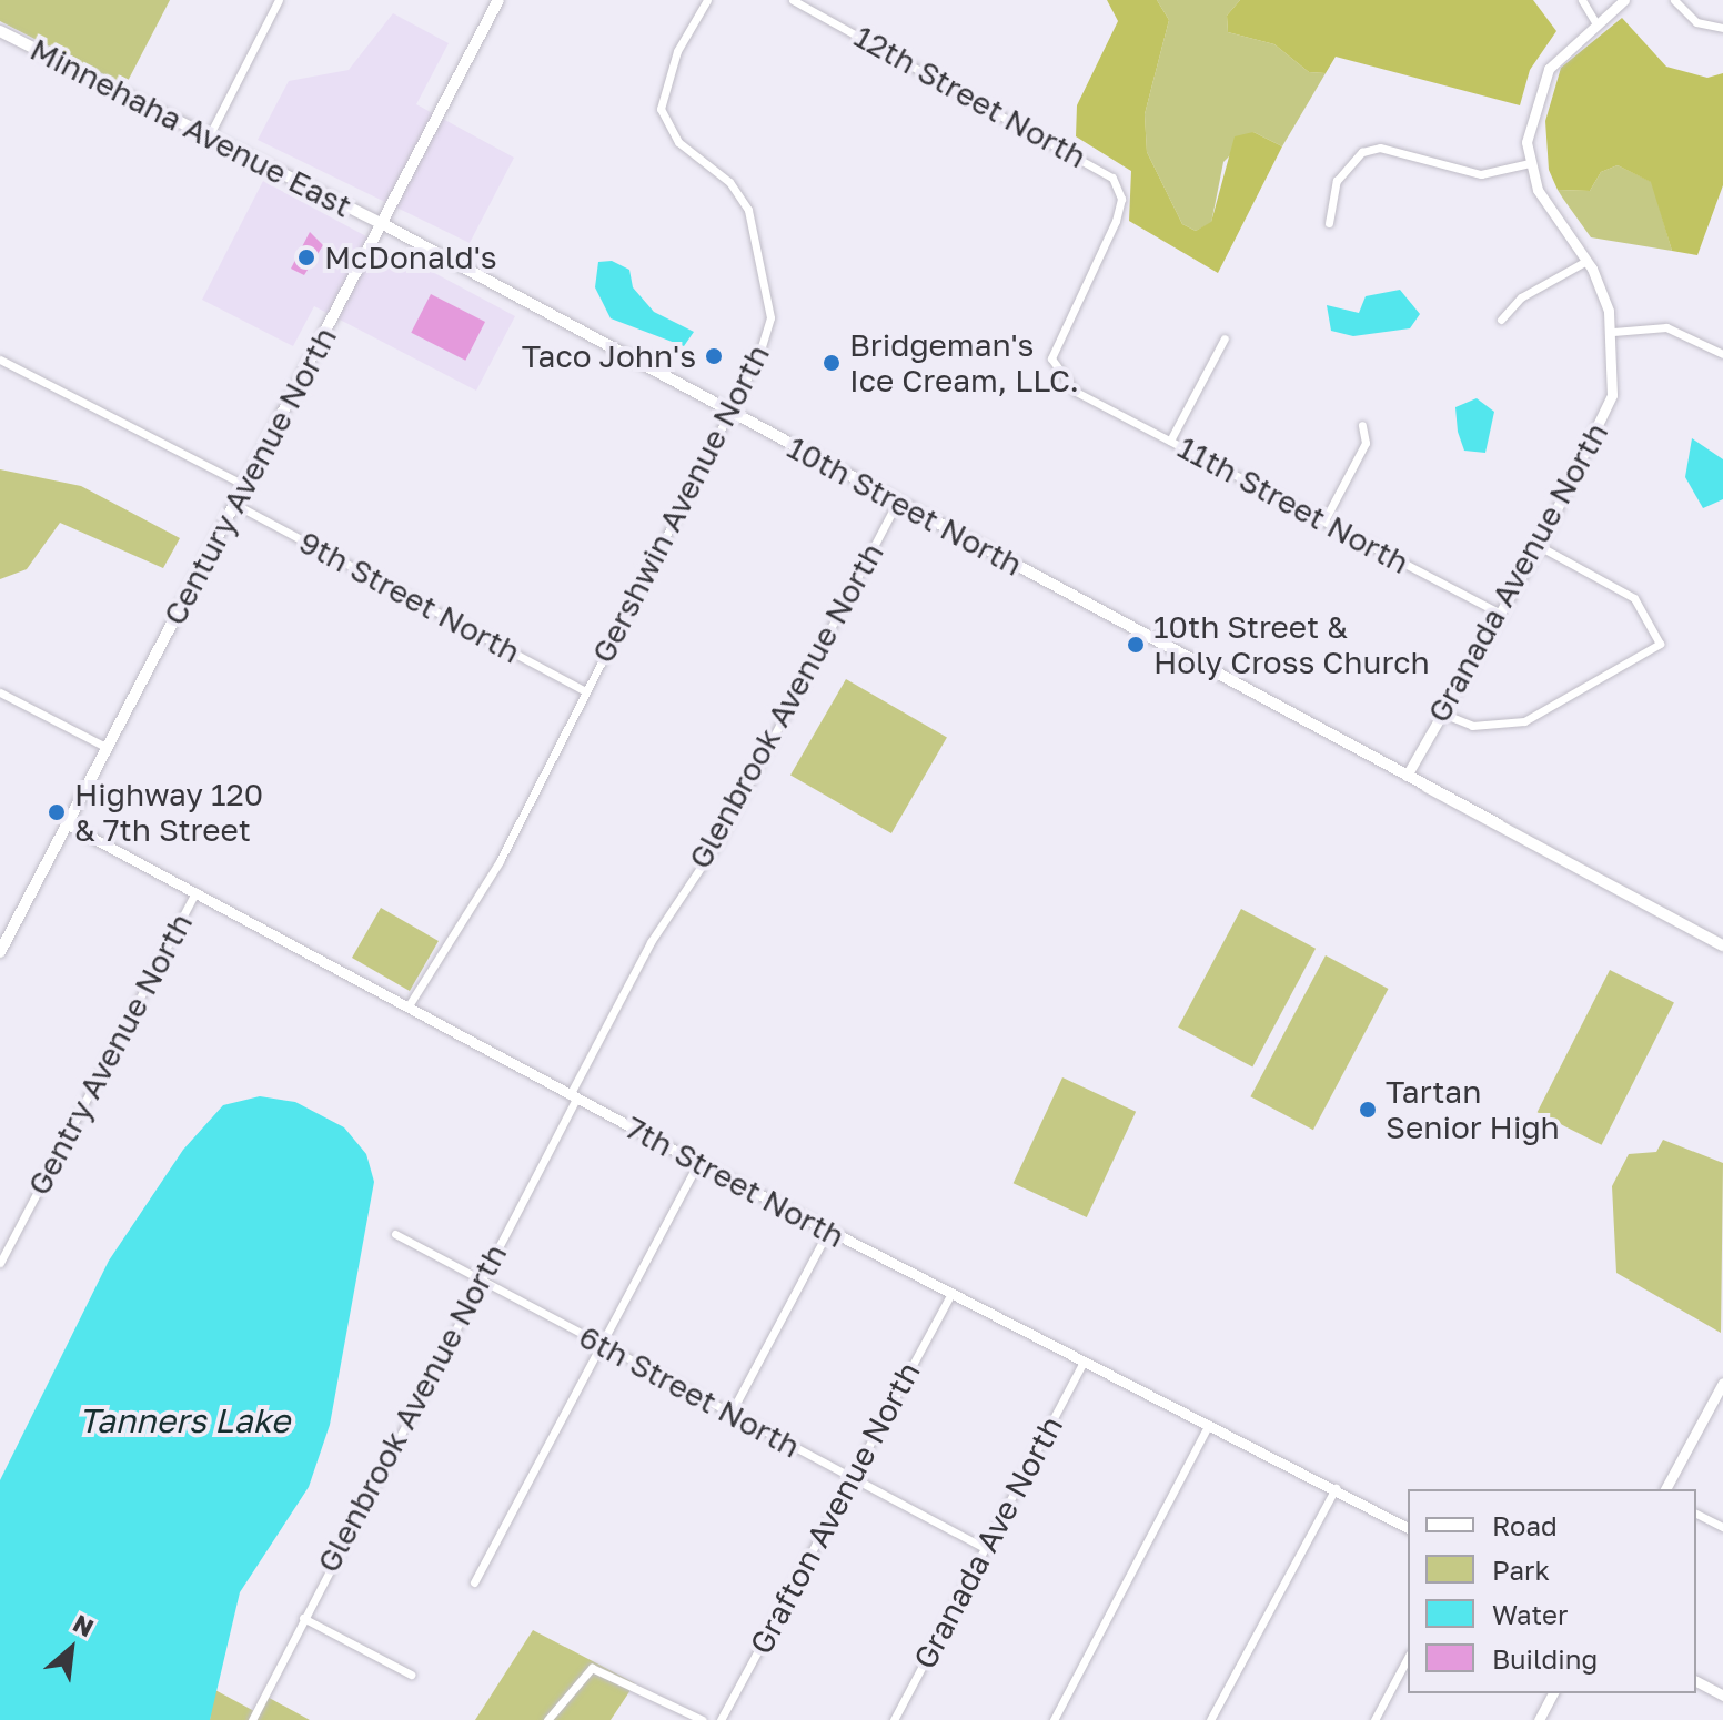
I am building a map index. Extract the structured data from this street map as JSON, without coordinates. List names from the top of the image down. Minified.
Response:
{"streets":{"main road":["Minnehaha Avenue East","Century Avenue North","10th Street North"],"street":["12th Street North","Gershwin Avenue North","11th Street North","Granada Avenue North","9th Street North","Glenbrook Avenue North","Gentry Avenue North","7th Street North","6th Street North","Grafton Avenue North","Granada Ave North"]},"crossings":[["12th Street North","11th Street North"],["Minnehaha Avenue East","Century Avenue North"],["Minnehaha Avenue East","10th Street North"],["Century Avenue North","10th Street North"],["Century Avenue North","9th Street North"],["Century Avenue North","7th Street North"],["Gershwin Avenue North","10th Street North"],["Gershwin Avenue North","9th Street North"],["Gershwin Avenue North","7th Street North"],["11th Street North","Granada Avenue North"],["10th Street North","Granada Avenue North"],["10th Street North","Glenbrook Avenue North"],["Glenbrook Avenue North","7th Street North"],["Glenbrook Avenue North","6th Street North"],["Gentry Avenue North","7th Street North"],["7th Street North","Grafton Avenue North"],["7th Street North","Granada Ave North"],["6th Street North","Grafton Avenue North"],["6th Street North","Granada Ave North"]],"water":["Tanners Lake"],"places":["McDonald's","Taco John's","Bridgeman's Ice Cream, LLC.","10th Street & Holy Cross Church","Highway 120 & 7th Street","Tartan Senior High"],"legend":["Road","Park","Water","Building"],"north":"top right"}
